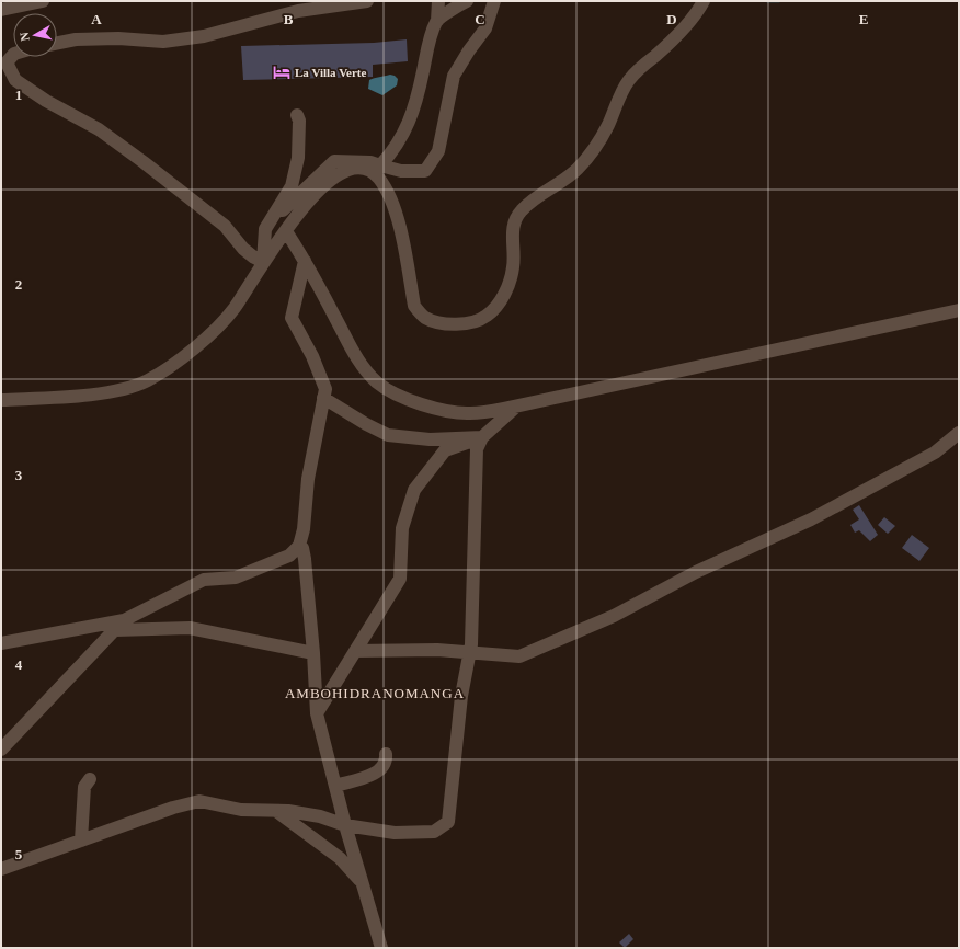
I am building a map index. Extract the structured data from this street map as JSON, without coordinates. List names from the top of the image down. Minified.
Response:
{"districts":["AMBOHIDRANOMANGA"],"places":{"hotel":["La Villa Verte"]},"north":"left","grid":{"columns":["A","B","C","D","E"],"rows":["1","2","3","4","5"]}}
